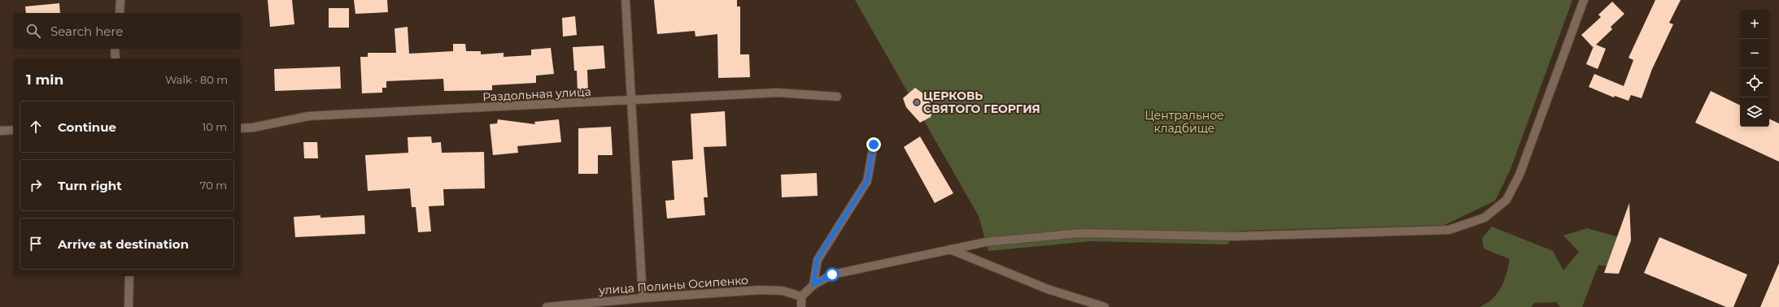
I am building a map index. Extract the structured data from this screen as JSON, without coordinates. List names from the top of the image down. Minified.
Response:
{"streets":{"street":["Раздольная улица","улица Полины Осипенко"]},"parks":["Центральное кладбище"],"places":["ЦЕРКОВЬ СВЯТОГО ГЕОРГИЯ"],"page":{"map_buttons":["+","−"],"search":"Search here","heading":["1 min","Walk · 80 m"],"list":[["Continue","10 m"],["Turn right","70 m"],"Arrive at destination"]}}
